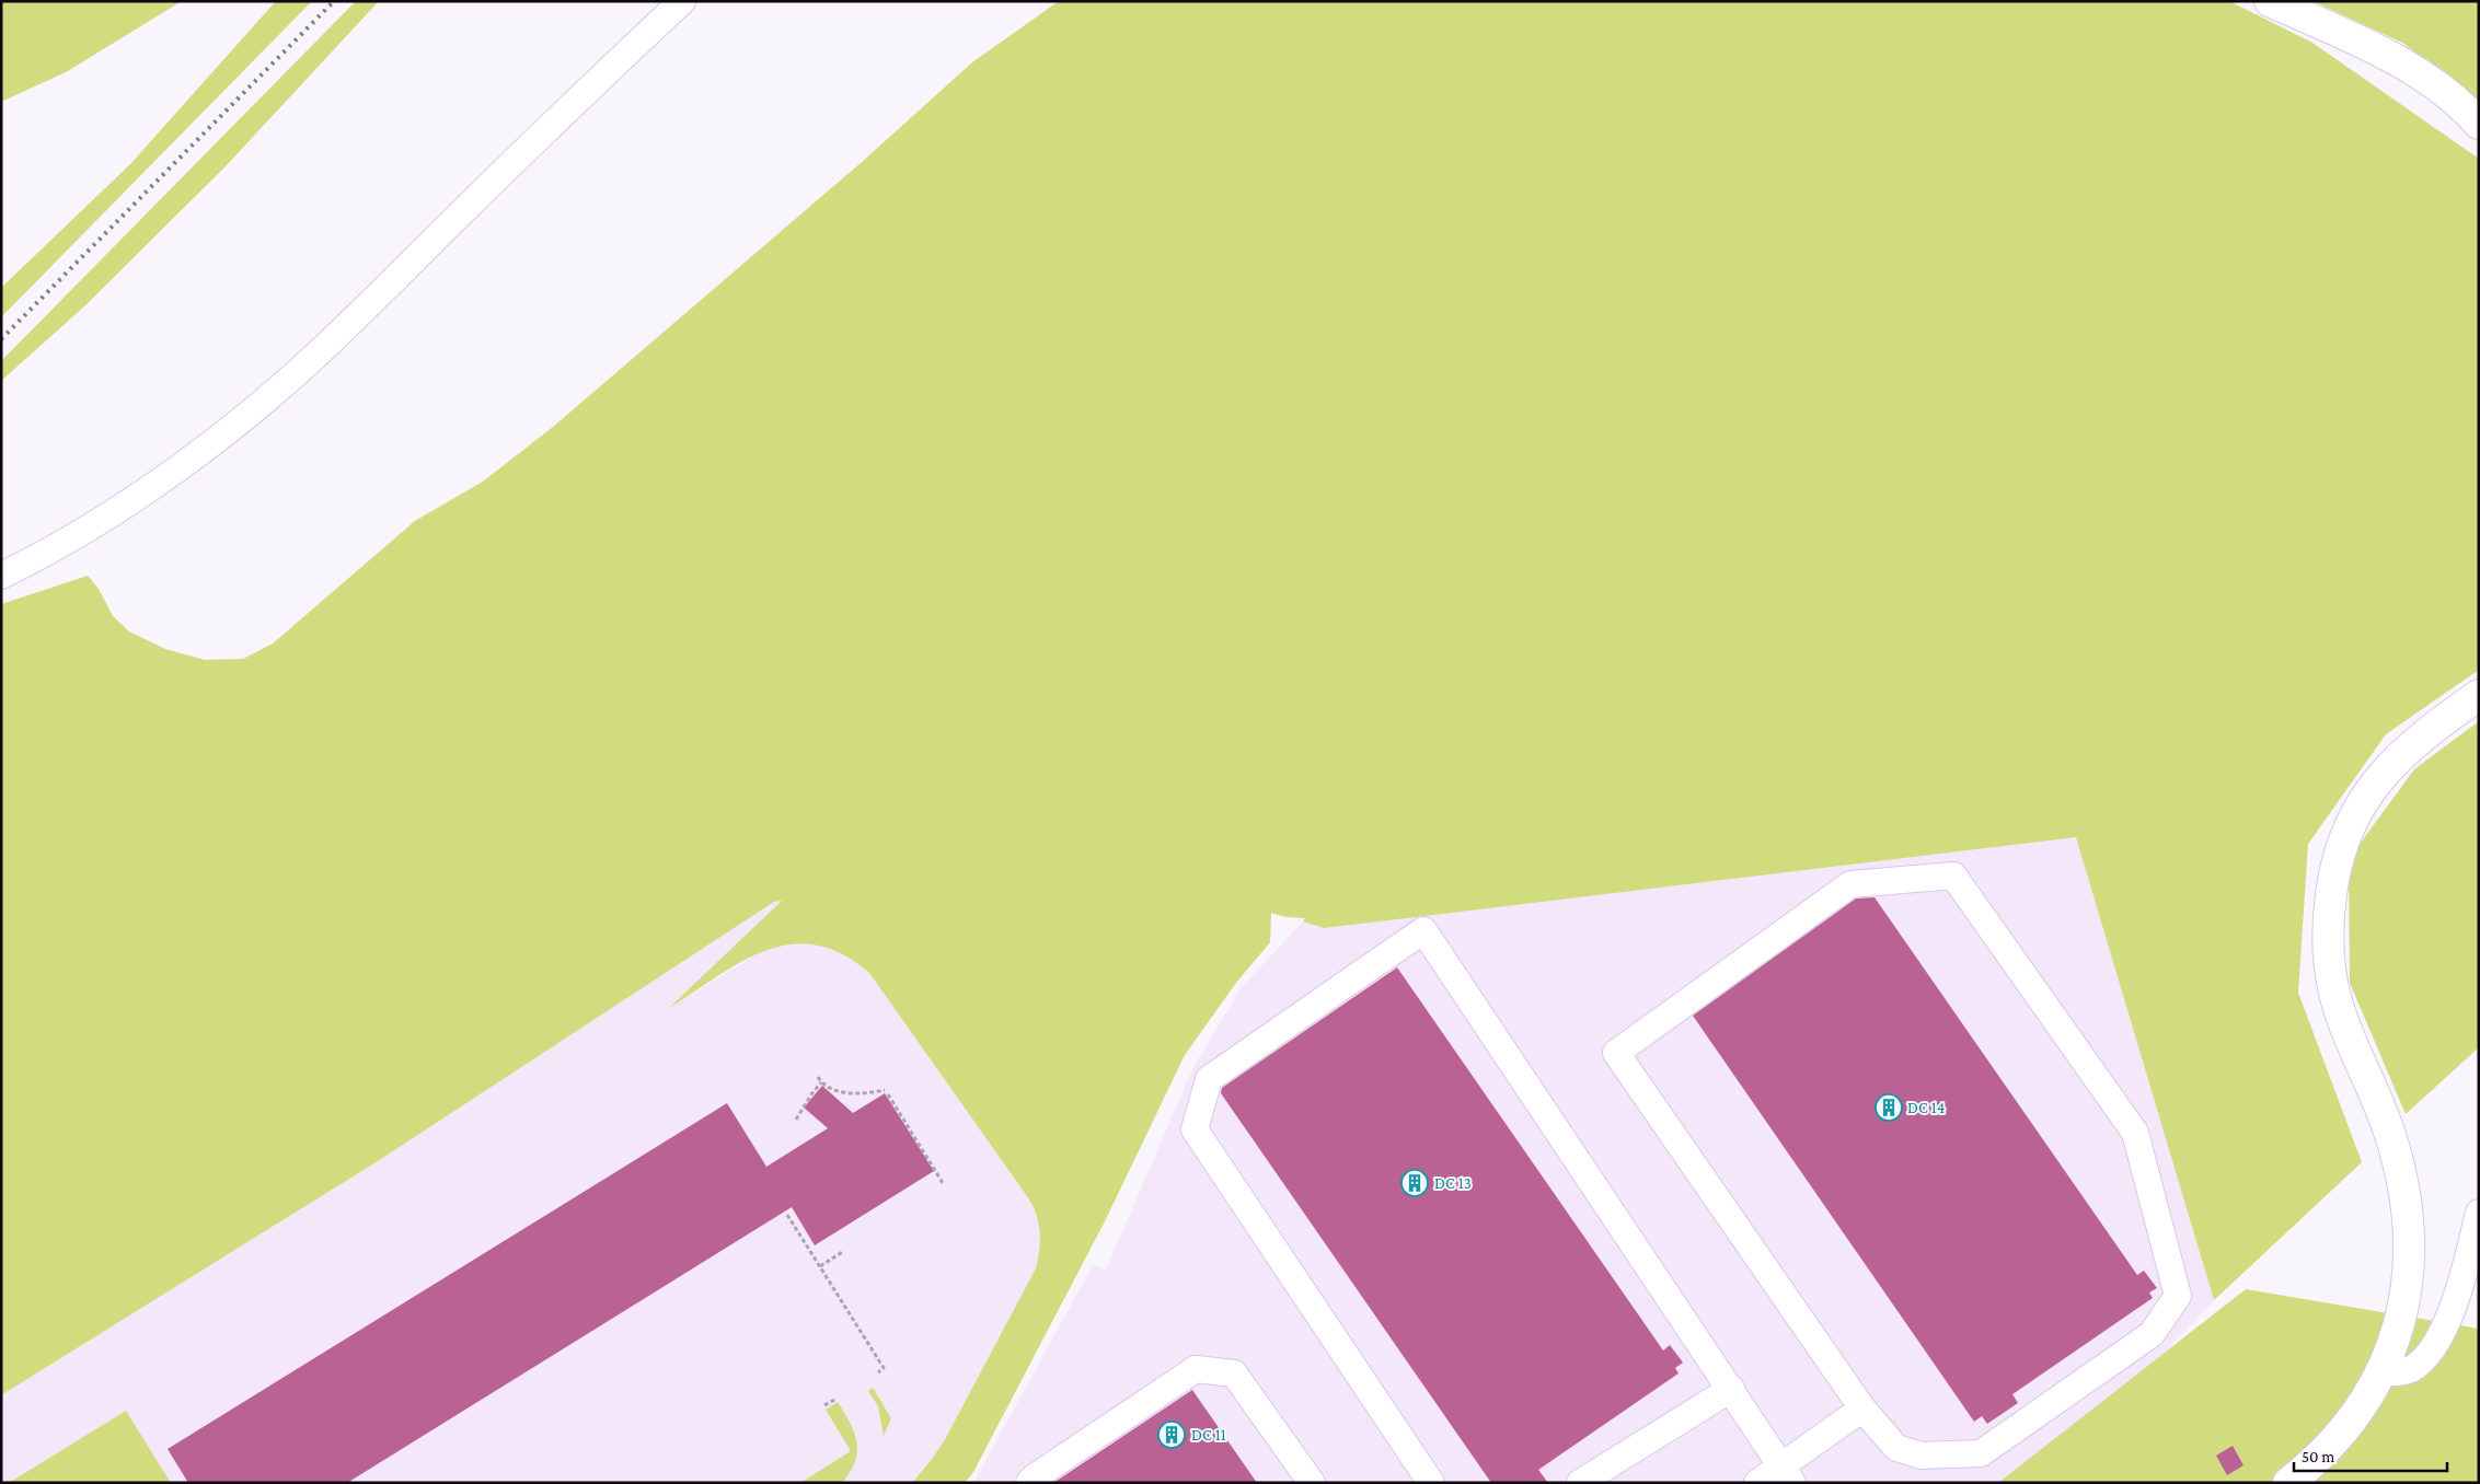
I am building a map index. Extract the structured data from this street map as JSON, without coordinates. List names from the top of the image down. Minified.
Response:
{"places":{"building":["DC 14","DC 13","DC 11"]},"scale_bar":"50 m"}
